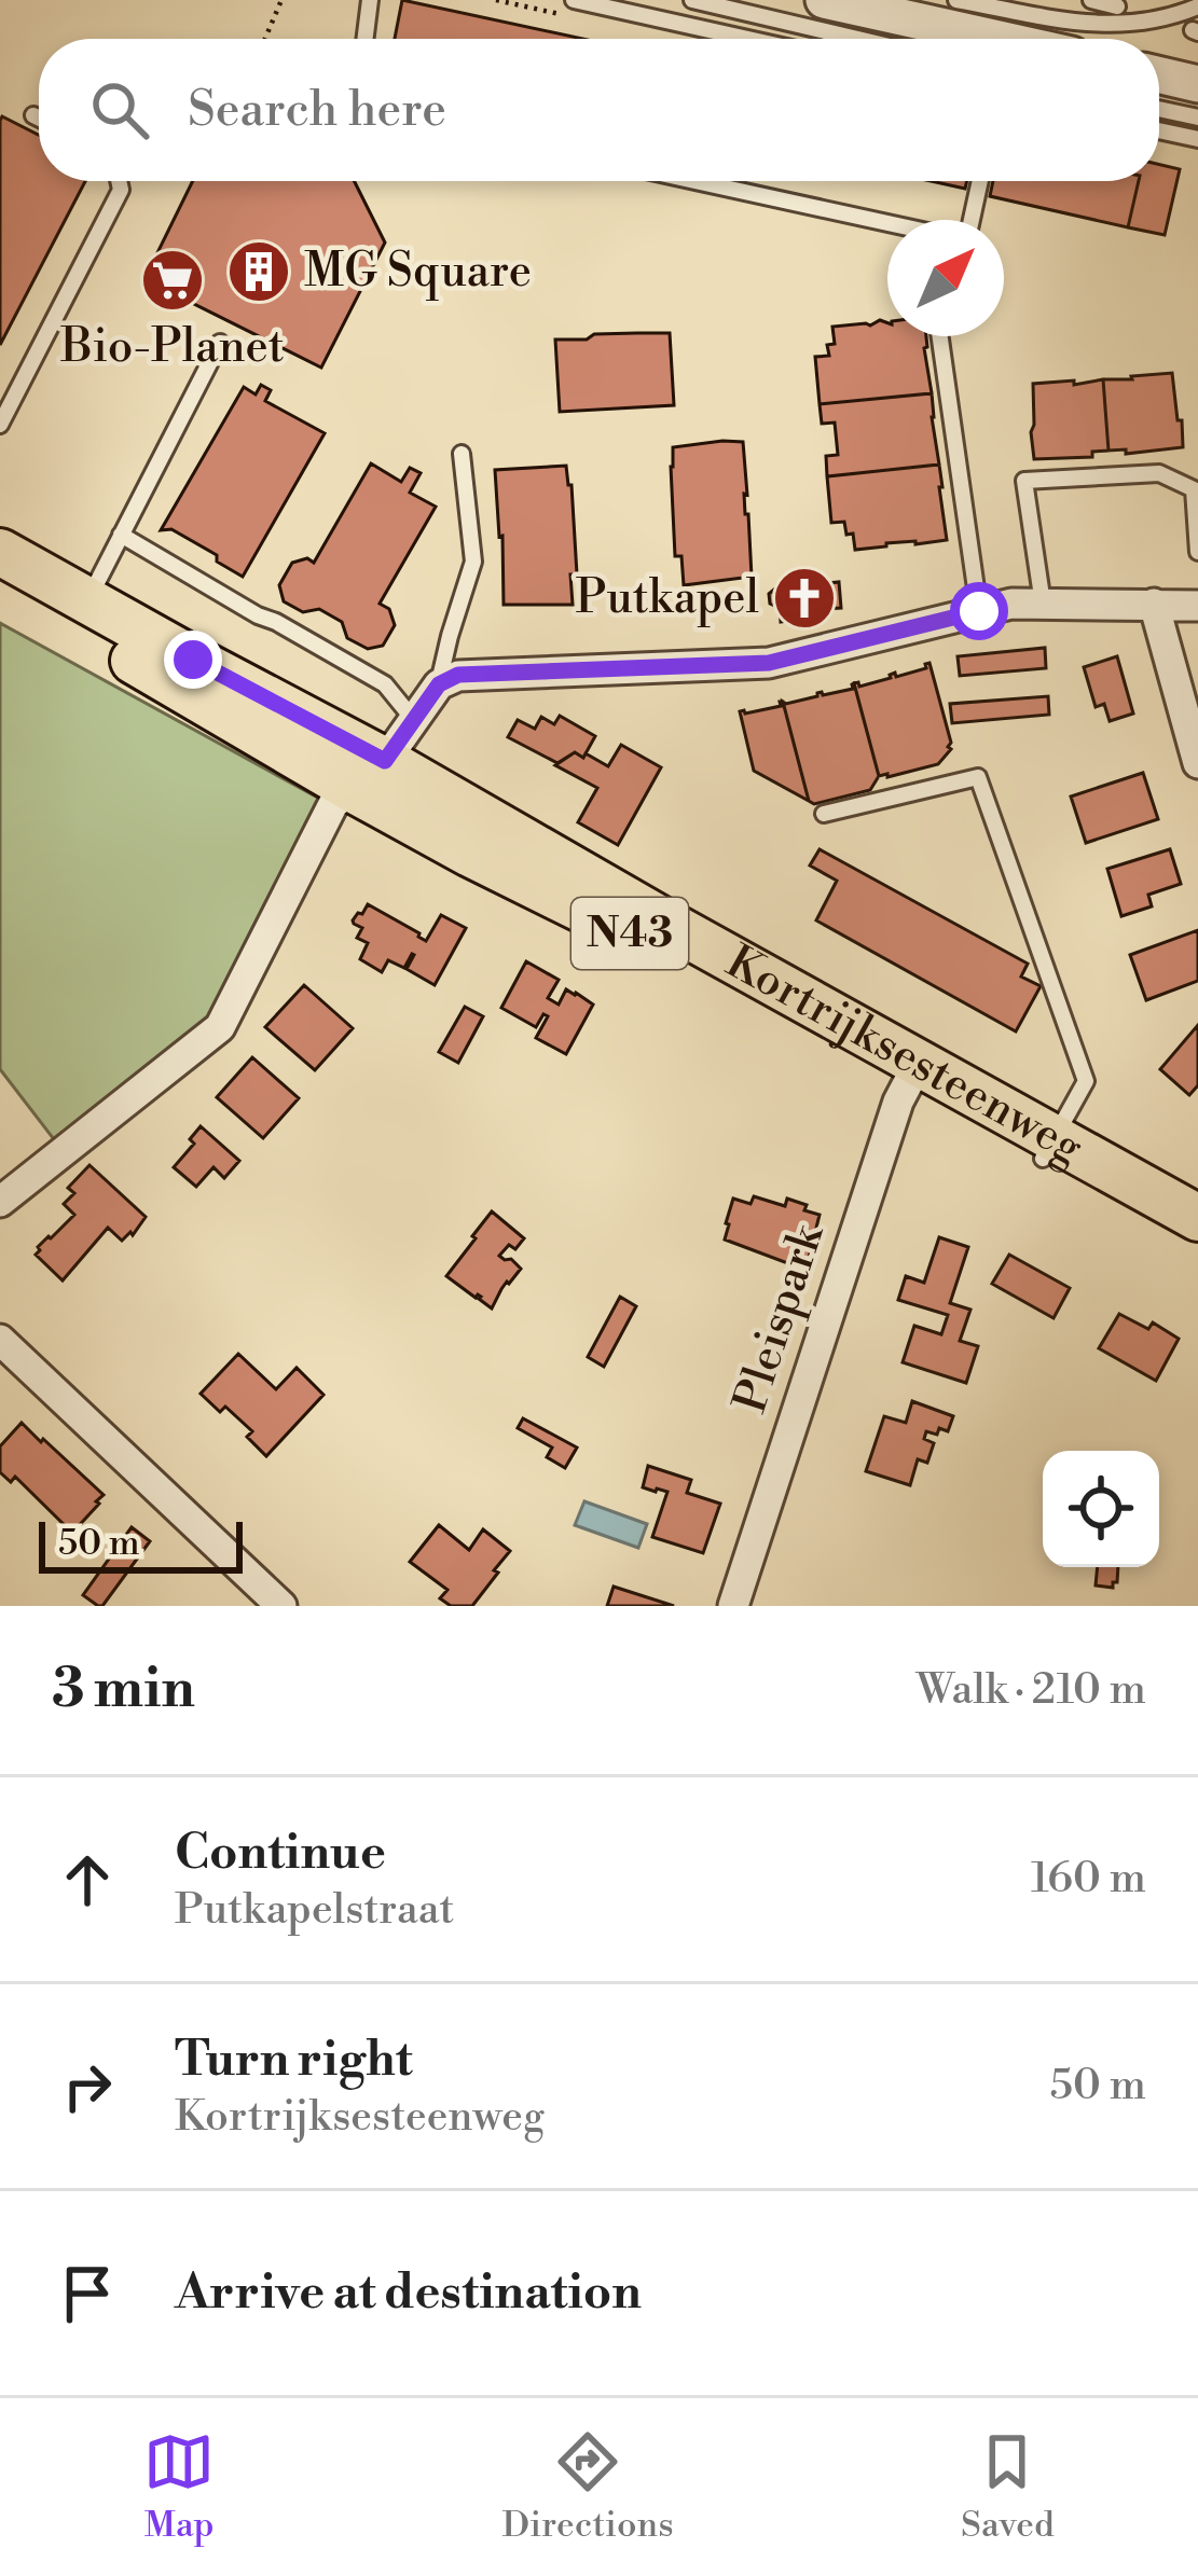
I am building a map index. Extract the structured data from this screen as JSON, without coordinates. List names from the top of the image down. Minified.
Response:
{"streets":{"main road":["N43","Kortrijksesteenweg"],"street":["Pleispark"]},"crossings":[["Kortrijksesteenweg","Pleispark"]],"places":{"building":["MG Square"],"supermarket":["Bio-Planet"],"church":["Putkapel"]},"scale_bar":"50 m","north":"top right","page":{"search":"Search here","scale":"50 m","heading":["3 min","Walk · 210 m"],"list":[["Continue","Putkapelstraat","160 m"],["Turn right","Kortrijksesteenweg","50 m"],"Arrive at destination"],"nav":["Map","Directions","Saved"]}}
